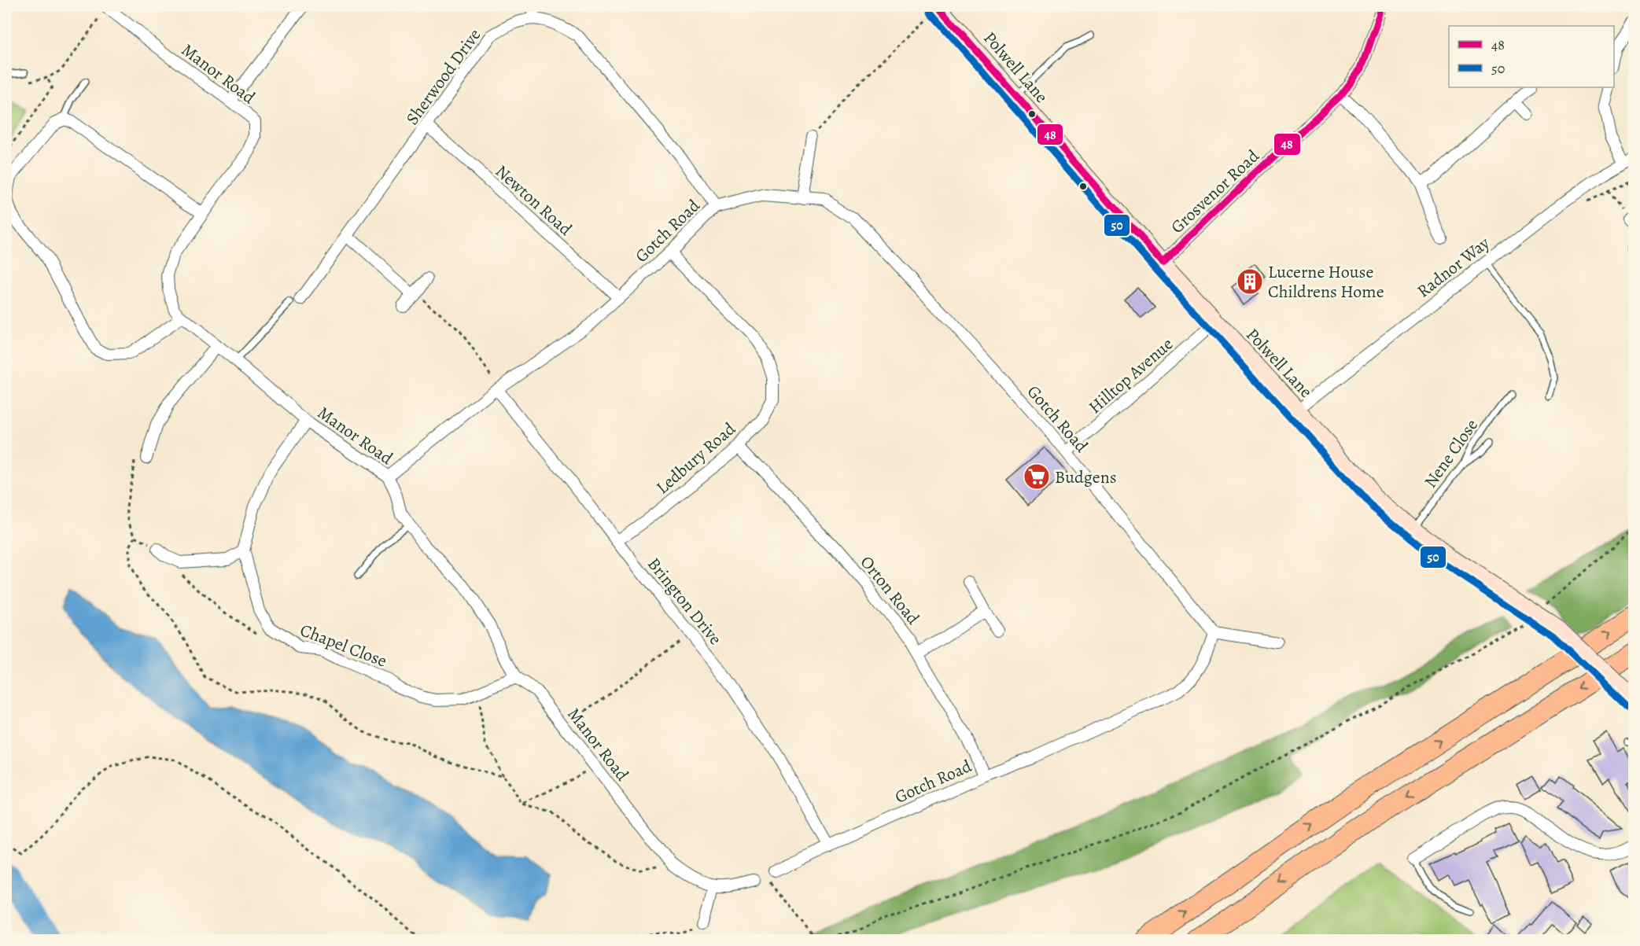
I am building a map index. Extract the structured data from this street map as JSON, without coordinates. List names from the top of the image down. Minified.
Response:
{"streets":{"street":["Polwell Lane","Manor Road","Sherwood Drive","Grosvenor Road","Newton Road","Gotch Road","Radnor Way","Hilltop Avenue","Ledbury Road","Orton Road","Brington Drive","Chapel Close"],"lane":["Nene Close"]},"crossings":[["Polwell Lane","Grosvenor Road"],["Polwell Lane","Radnor Way"],["Polwell Lane","Hilltop Avenue"],["Polwell Lane","Nene Close"],["Manor Road","Gotch Road"],["Manor Road","Chapel Close"],["Sherwood Drive","Newton Road"],["Sherwood Drive","Gotch Road"],["Newton Road","Gotch Road"],["Gotch Road","Hilltop Avenue"],["Gotch Road","Ledbury Road"],["Gotch Road","Orton Road"],["Gotch Road","Brington Drive"],["Ledbury Road","Orton Road"],["Ledbury Road","Brington Drive"]],"places":{"building":["Lucerne House Childrens Home"],"supermarket":["Budgens"]},"lines":["transit line 48","transit line 50"],"legend":["48","50"]}
